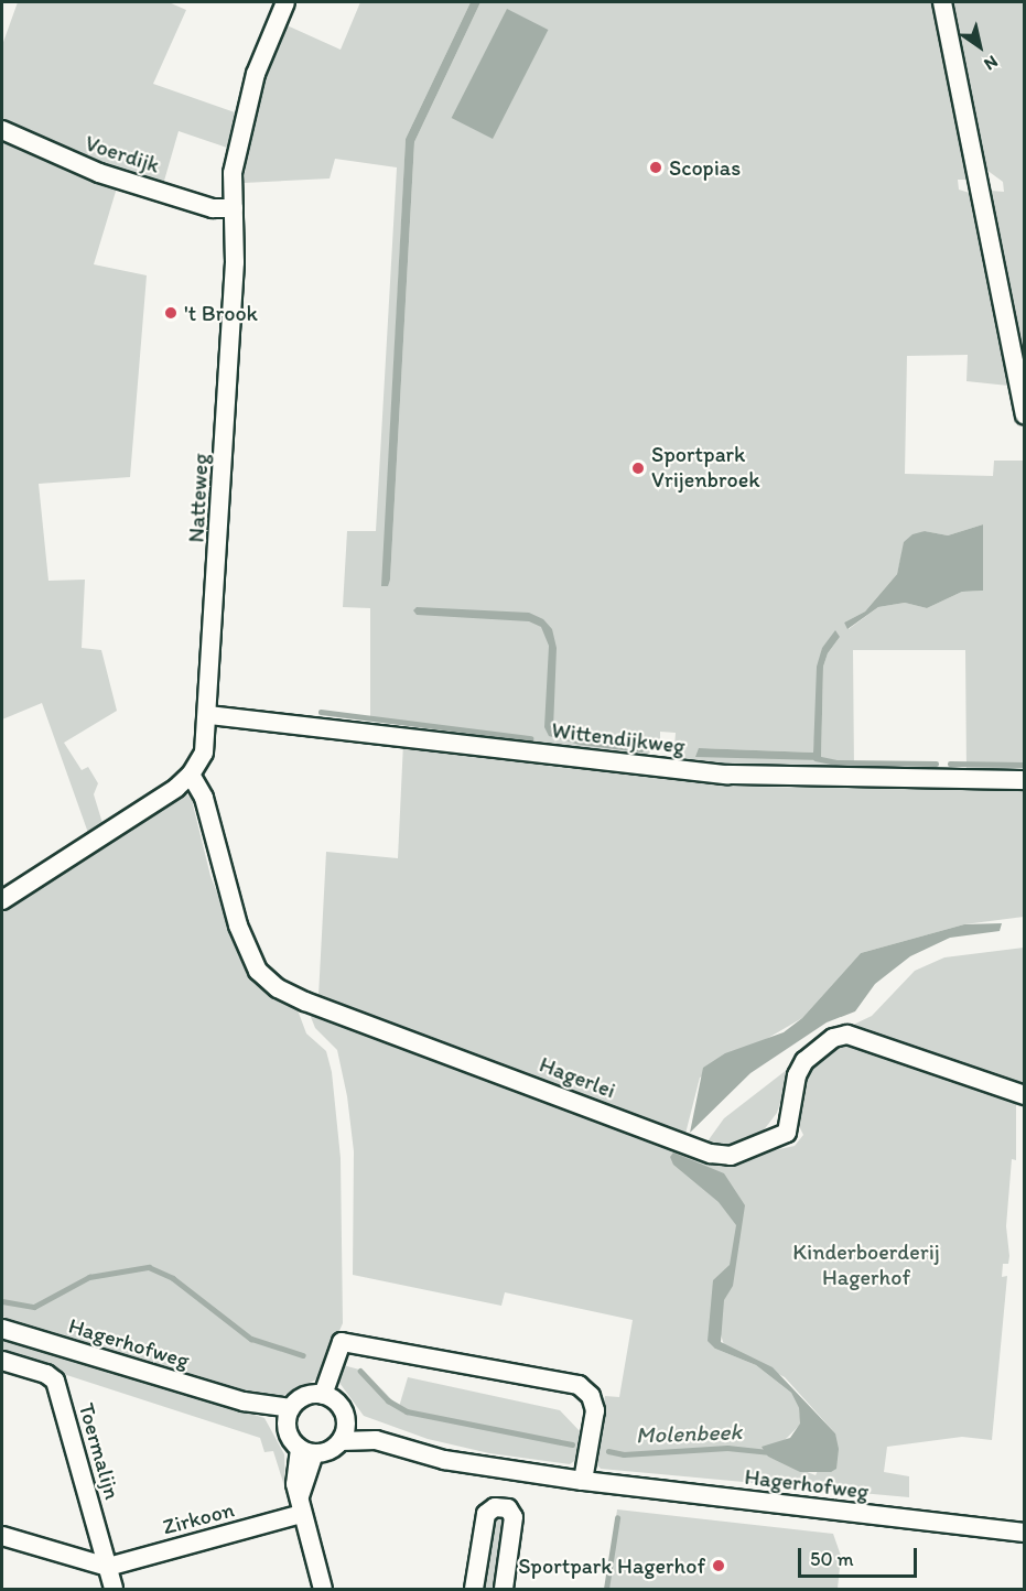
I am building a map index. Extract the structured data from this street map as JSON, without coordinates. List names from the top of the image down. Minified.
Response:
{"streets":{"street":["Voerdijk","Natteweg","Wittendijkweg","Hagerlei","Hagerhofweg","Toermalijn","Zirkoon"]},"crossings":[["Voerdijk","Natteweg"],["Natteweg","Wittendijkweg"],["Natteweg","Hagerlei"],["Toermalijn","Zirkoon"]],"water":["Molenbeek"],"parks":["Kinderboerderij Hagerhof"],"places":["Scopias","'t Brook","Sportpark Vrijenbroek","Sportpark Hagerhof"],"scale_bar":"50 m","north":"bottom right"}
